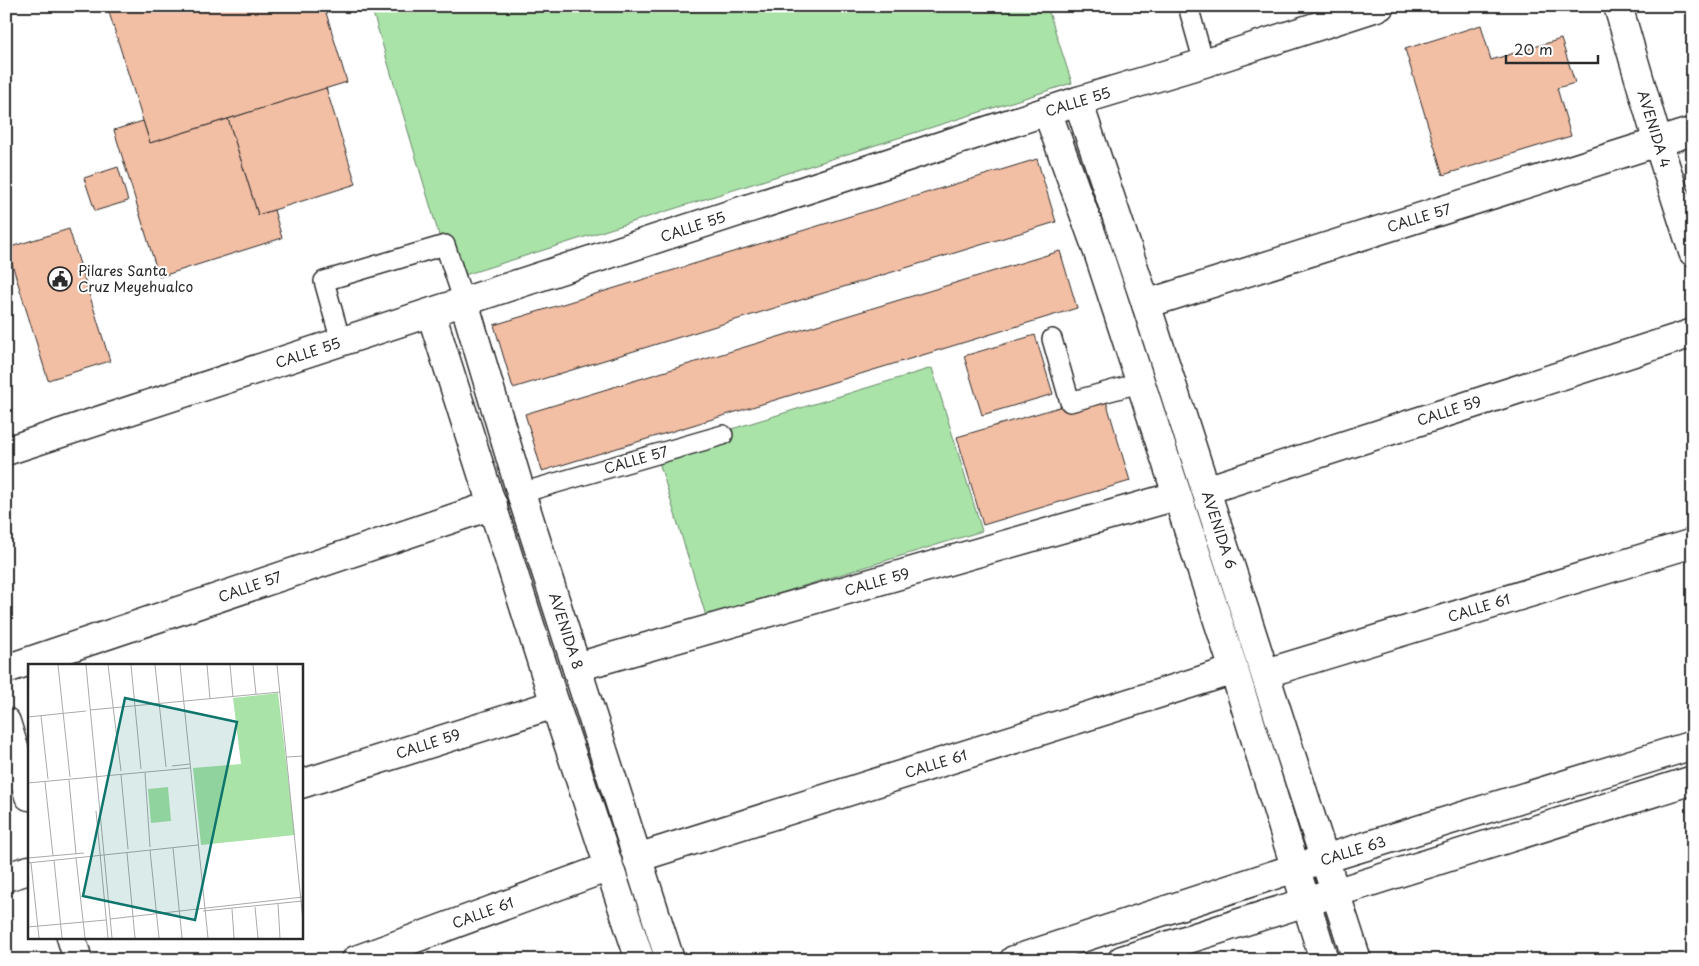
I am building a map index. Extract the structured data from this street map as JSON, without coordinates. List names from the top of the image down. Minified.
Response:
{"streets":{"street":["CALLE 55","AVENIDA 4","CALLE 57","CALLE 59","AVENIDA 6","CALLE 61","AVENIDA 8","CALLE 63"]},"crossings":[["CALLE 55","AVENIDA 6"],["CALLE 55","AVENIDA 8"],["AVENIDA 4","CALLE 57"],["CALLE 57","AVENIDA 6"],["CALLE 57","AVENIDA 8"],["CALLE 59","AVENIDA 6"],["CALLE 59","AVENIDA 8"],["AVENIDA 6","CALLE 61"],["AVENIDA 6","CALLE 63"],["CALLE 61","AVENIDA 8"]],"places":{"public building":["Pilares Santa Cruz Meyehualco"]},"scale_bar":"20 m"}
